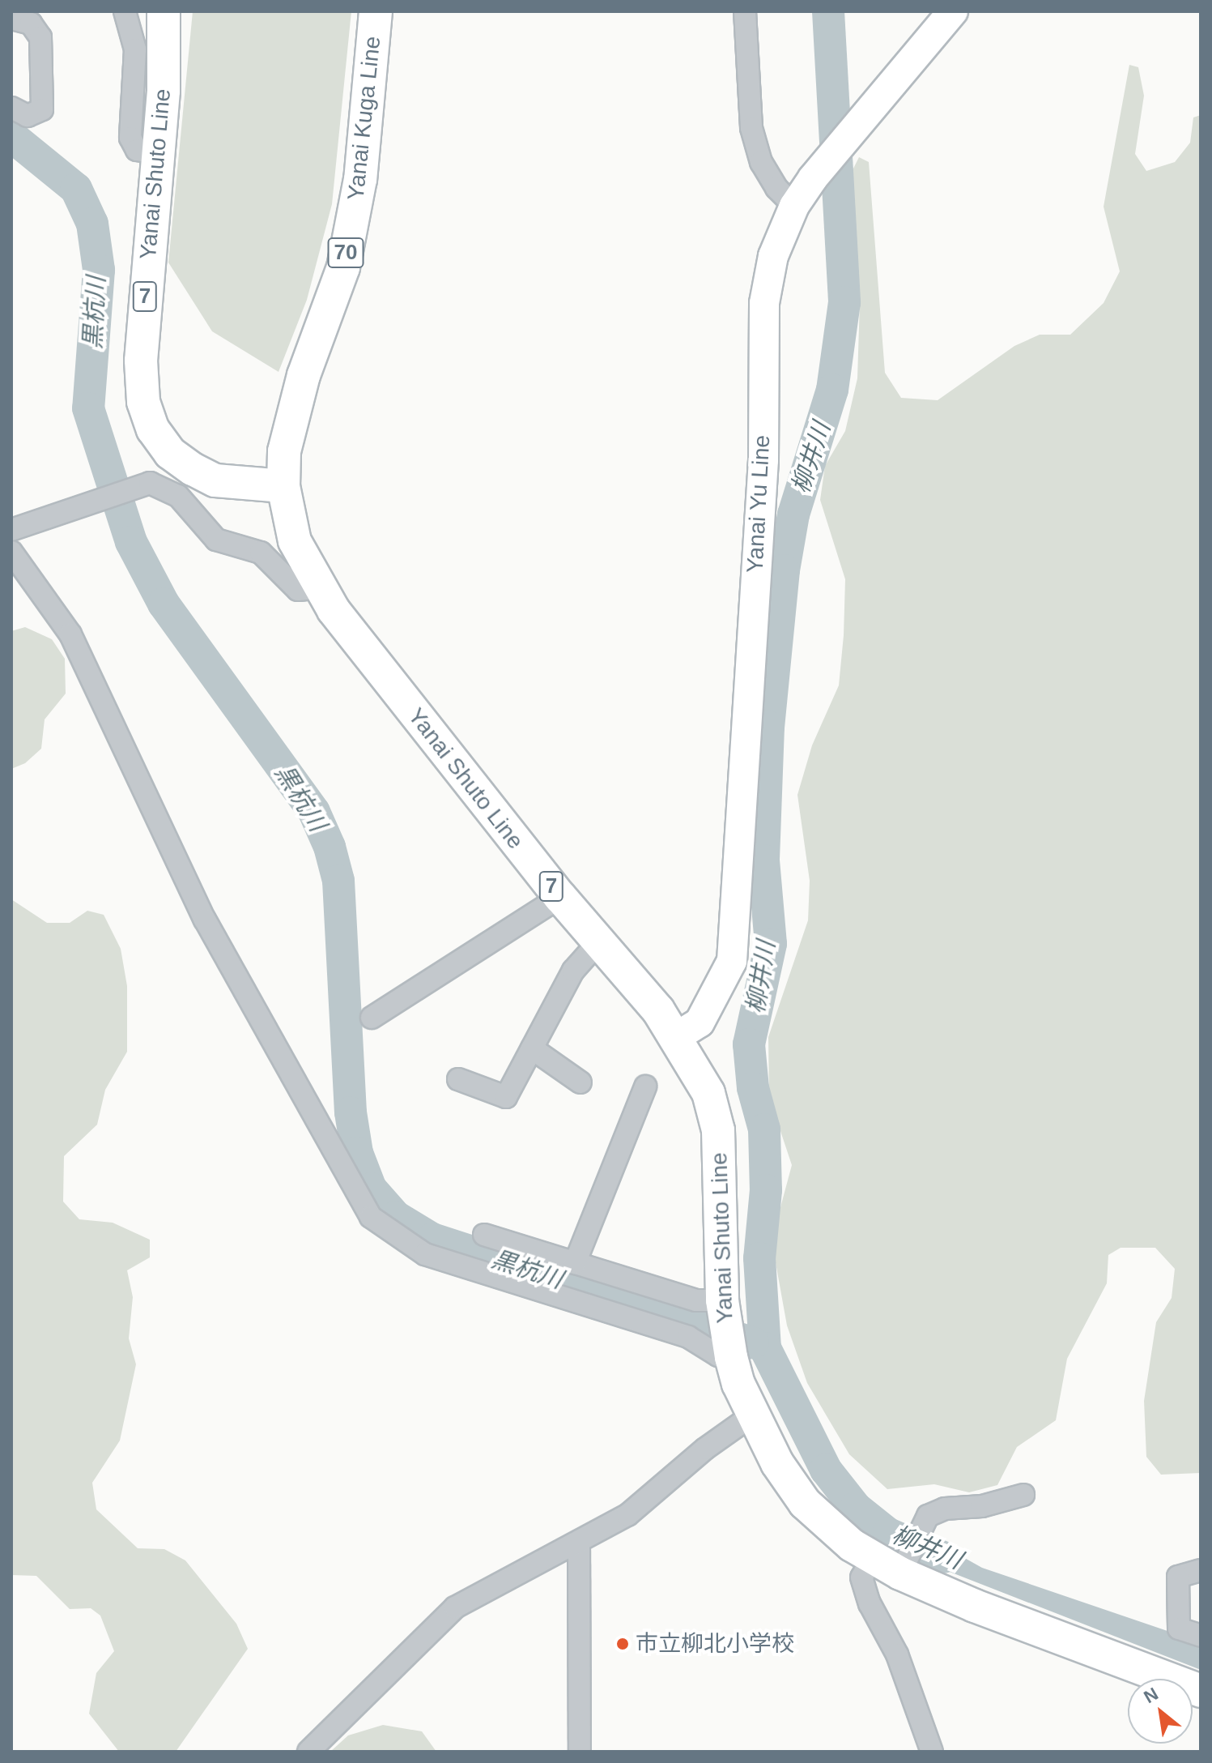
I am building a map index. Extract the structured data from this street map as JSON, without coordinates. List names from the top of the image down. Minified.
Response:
{"streets":{"main road":["Yanai Kuga Line","Yanai Shuto Line","70","7","Yanai Yu Line"]},"crossings":[["Yanai Kuga Line","Yanai Shuto Line"],["Yanai Shuto Line","Yanai Yu Line"]],"water":["黒杭川","柳井川"],"places":["市立柳北小学校"],"north":"top left"}
